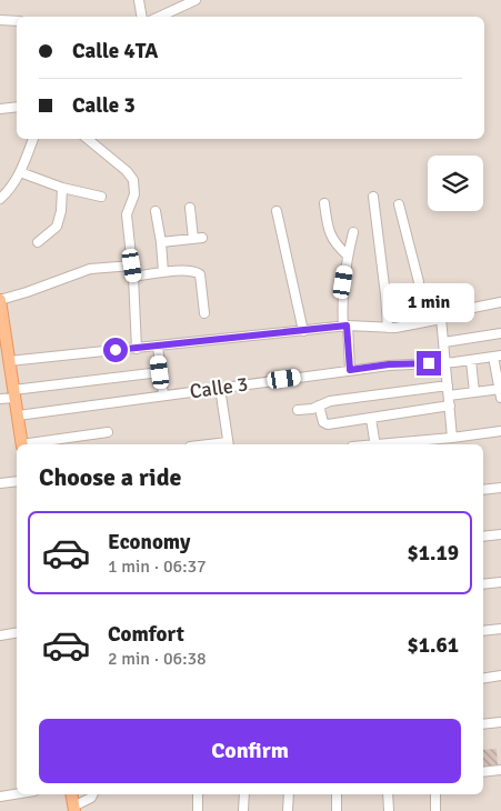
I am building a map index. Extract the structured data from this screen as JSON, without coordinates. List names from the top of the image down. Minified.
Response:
{"streets":{"street":["Calle 3"]},"page":{"banner":["Calle 4TA","Calle 3"],"bubble":"1 min","heading":"Choose a ride","list":[{"name":"Economy","note":"1 min · 06:37","value":"$1.19"},{"name":"Comfort","note":"2 min · 06:38","value":"$1.61"}],"buttons":"Confirm"}}
